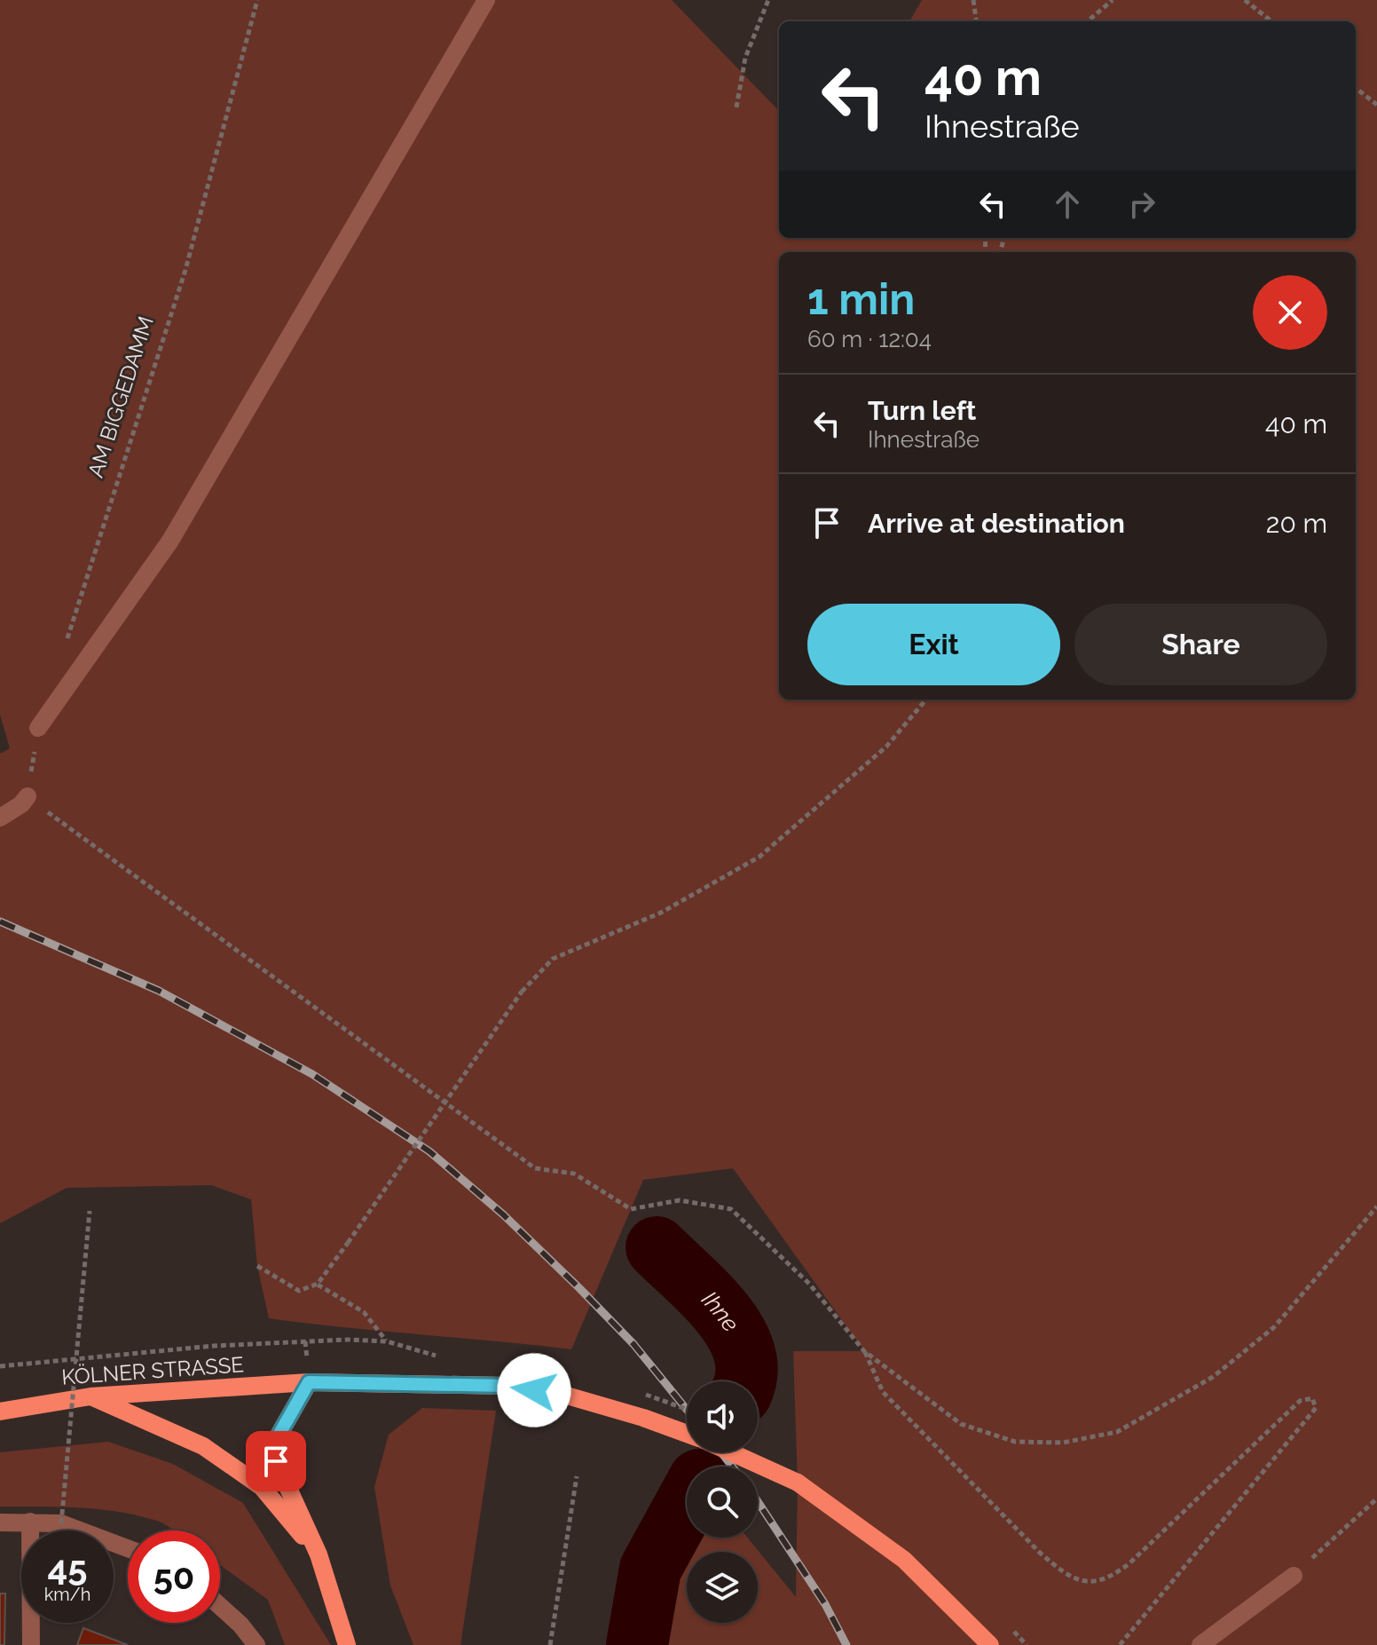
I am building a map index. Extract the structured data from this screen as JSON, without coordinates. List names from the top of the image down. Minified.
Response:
{"streets":{"main road":["KÖLNER STRASSE"],"path":["AM BIGGEDAMM"]},"water":["Ihne"],"page":{"turn":["40 m","Ihnestraße"],"heading":["1 min","60 m · 12:04"],"list":[{"name":"Turn left","note":"Ihnestraße","value":"40 m"},{"name":"Arrive at destination","value":"20 m"}],"buttons":["Exit","Share"],"speed":"45 km/h","limit":"50"}}
